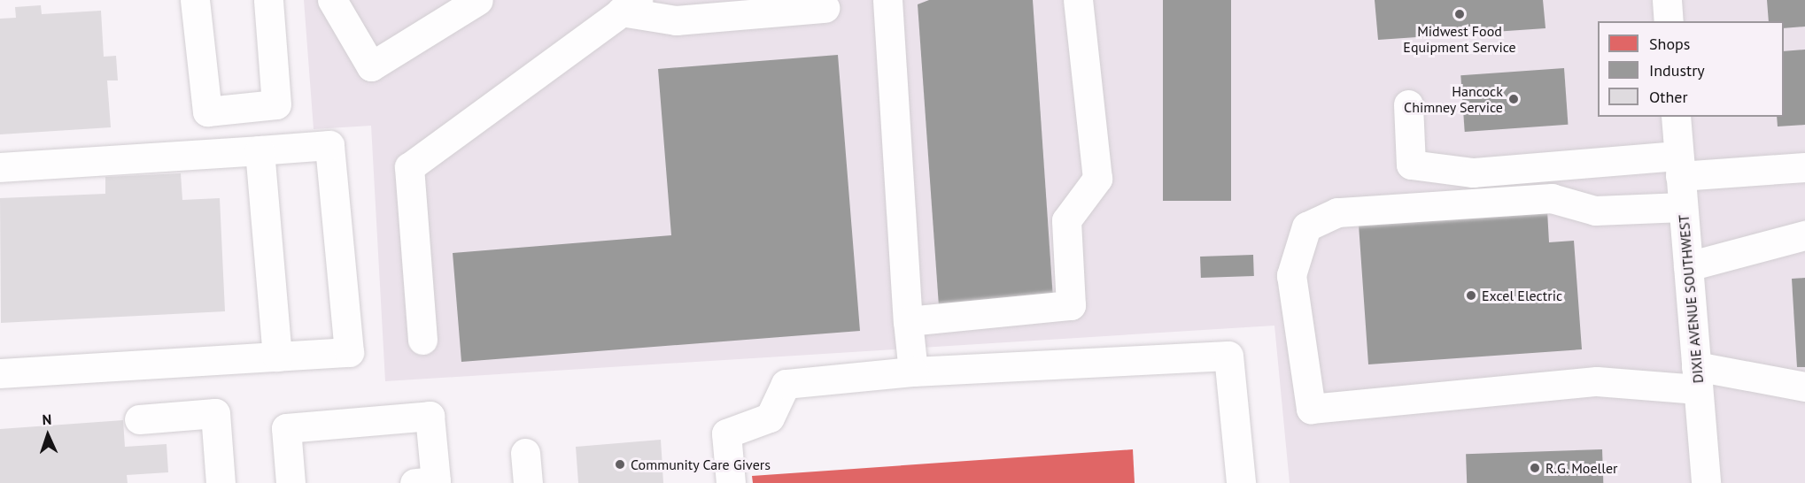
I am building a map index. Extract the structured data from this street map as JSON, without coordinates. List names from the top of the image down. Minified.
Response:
{"streets":{"street":["DIXIE AVENUE SOUTHWEST"]},"places":["Midwest Food Equipment Service","Hancock Chimney Service","Excel Electric","Community Care Givers","R.G. Moeller"],"legend":["Shops","Industry","Other"],"north":"top"}
